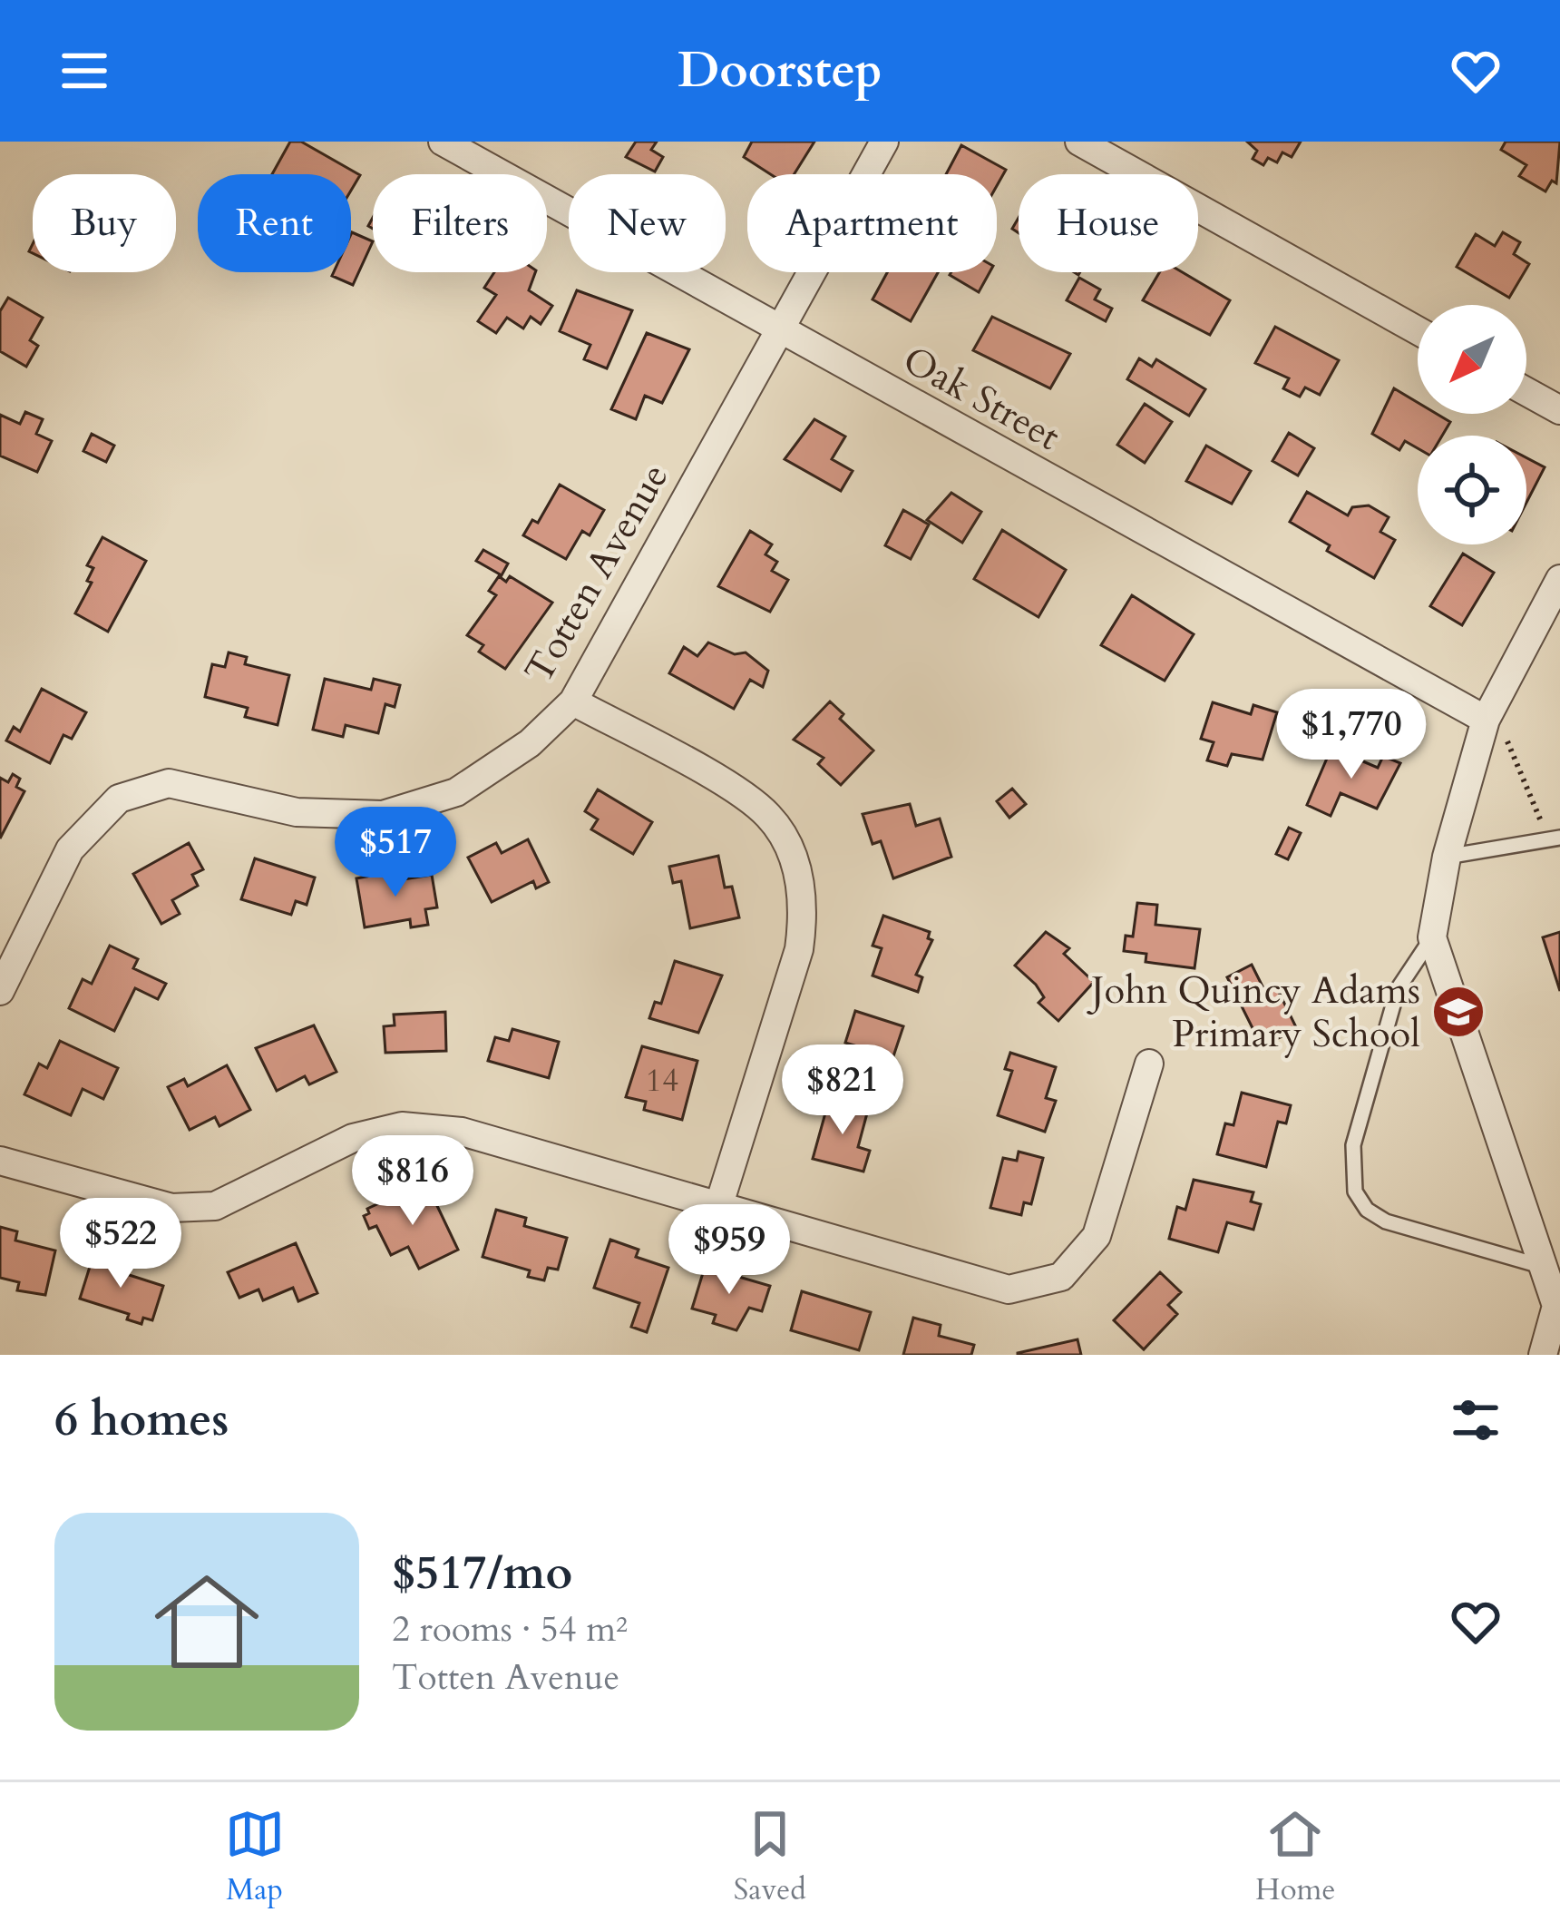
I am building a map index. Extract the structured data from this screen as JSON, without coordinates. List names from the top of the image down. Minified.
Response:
{"streets":{"street":["Oak Street","Totten Avenue"]},"crossings":[["Oak Street","Totten Avenue"]],"places":{"school or university":["John Quincy Adams Primary School"]},"house_numbers":["14"],"north":"bottom left","page":{"header":"Doorstep","chip":["Buy","Rent","Filters","New","Apartment","House"],"price":["$1,770","$517","$821","$816","$522","$959"],"heading":"6 homes","list":[{"name":"$517/mo","note":"2 rooms · 54 m² · Totten Avenue"}],"tabs":["Map","Saved","Home"]}}
